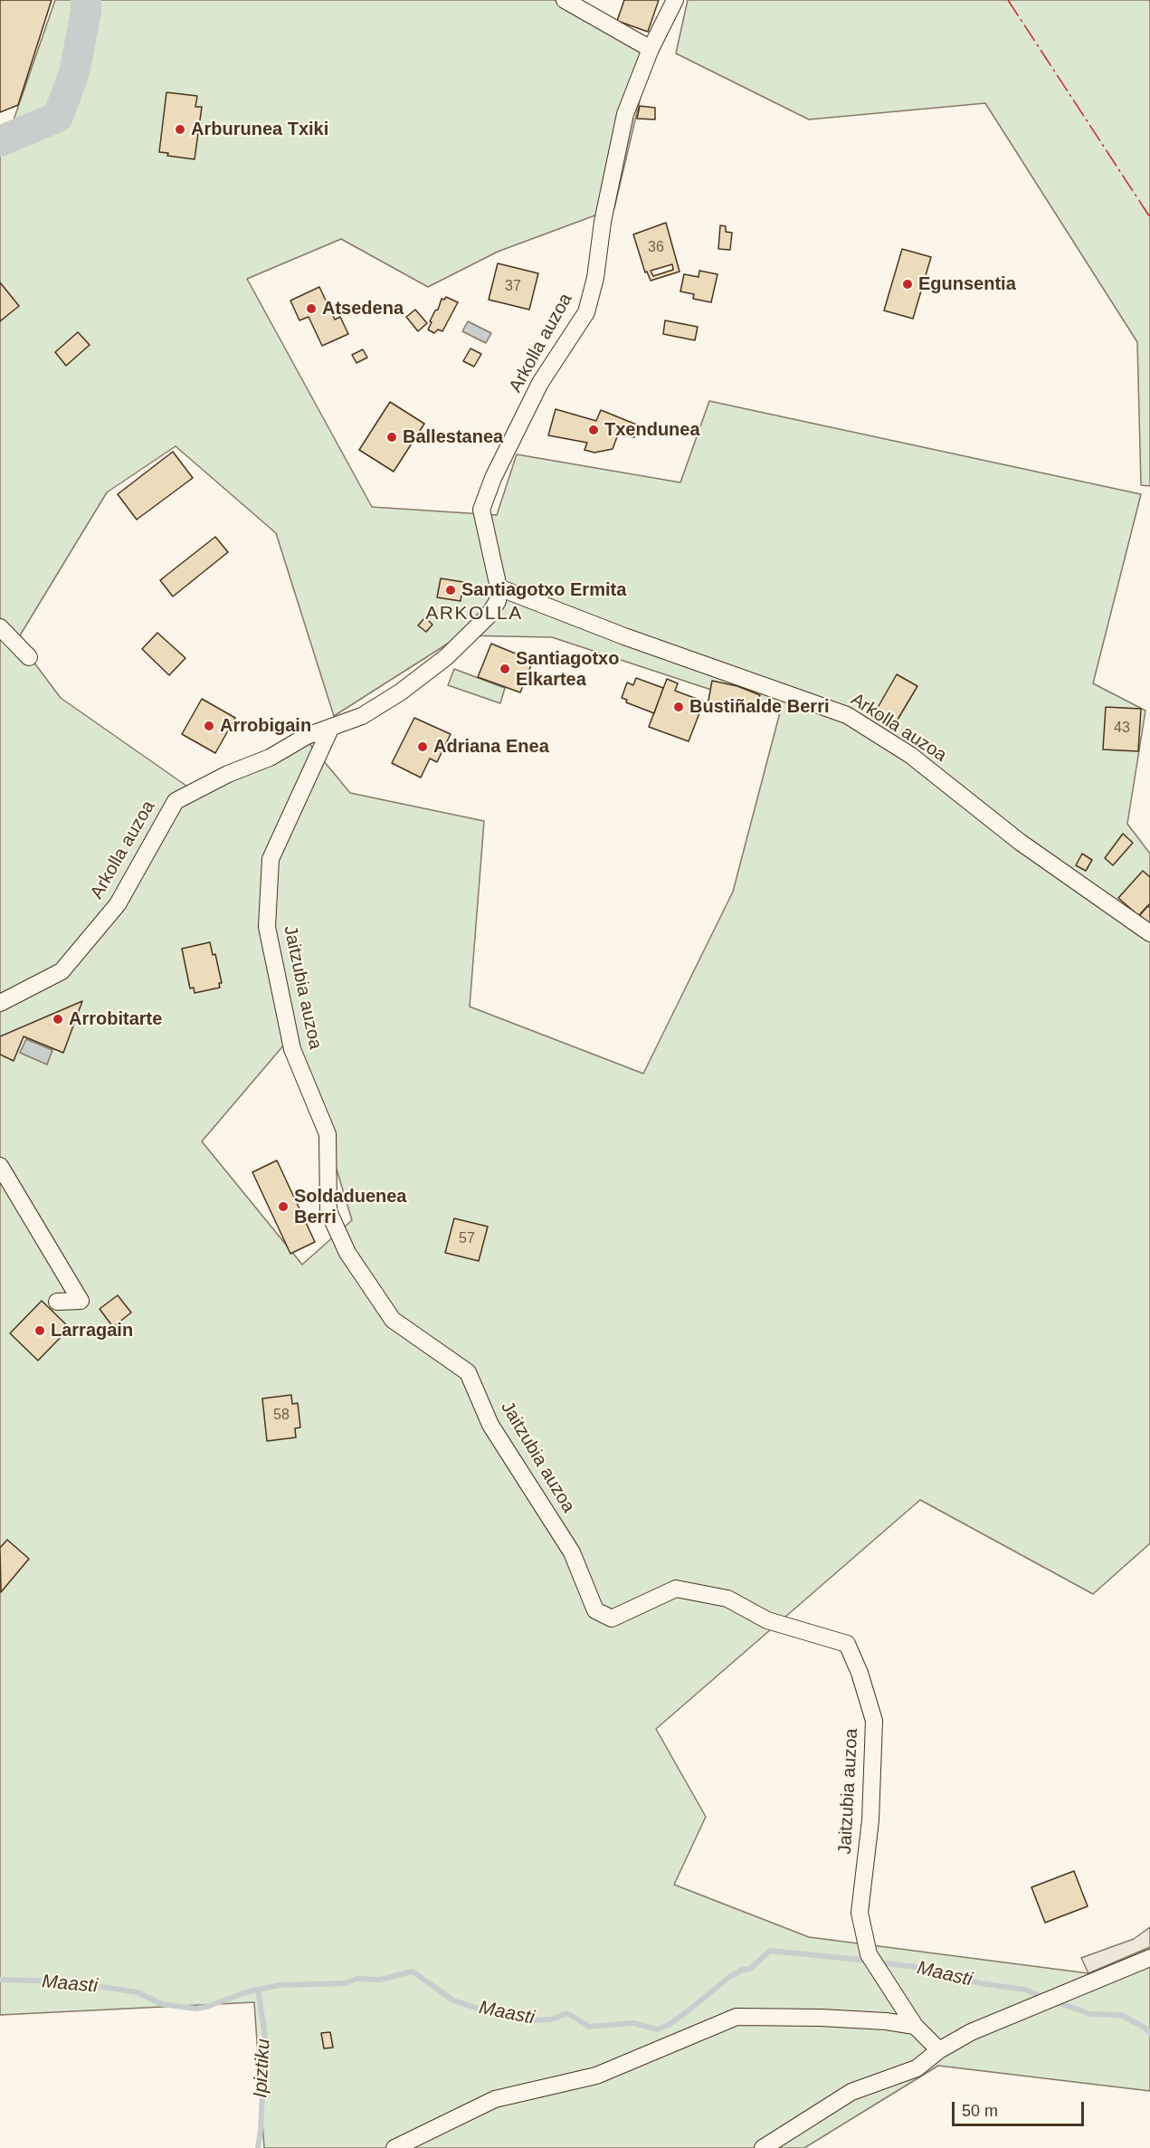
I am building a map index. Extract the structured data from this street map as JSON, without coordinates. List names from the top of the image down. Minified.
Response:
{"streets":{"street":["Arkolla auzoa","Jaitzubia auzoa"]},"crossings":[["Arkolla auzoa","Jaitzubia auzoa"]],"districts":["ARKOLLA"],"water":["Maasti","Ipiztiku"],"places":["Arburunea Txiki","Egunsentia","Atsedena","Txendunea","Ballestanea","Santiagotxo Ermita","Santiagotxo Elkartea","Bustiñalde Berri","Arrobigain","Adriana Enea","Arrobitarte","Soldaduenea Berri","Larragain"],"house_numbers":["36","37","43","57","58"],"scale_bar":"50 m"}
